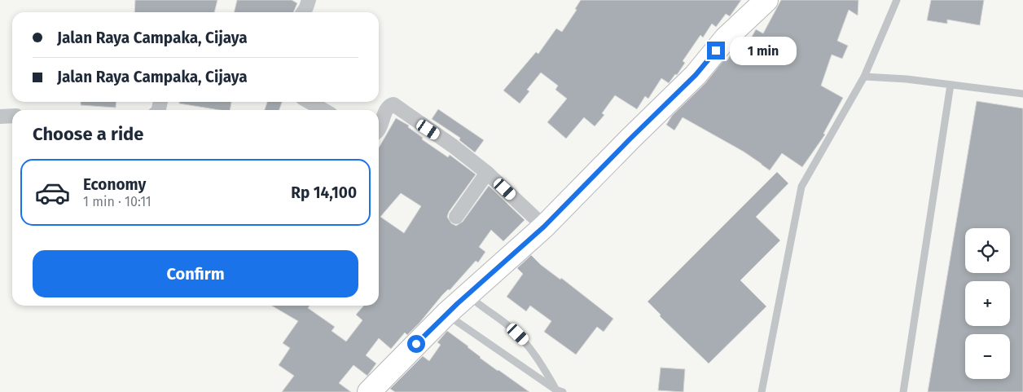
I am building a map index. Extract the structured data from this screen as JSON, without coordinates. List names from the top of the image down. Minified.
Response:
{"page":{"banner":["Jalan Raya Campaka, Cijaya","Jalan Raya Campaka, Cijaya"],"bubble":"1 min","heading":"Choose a ride","list":[{"name":"Economy","note":"1 min · 10:11","value":"Rp 14,100"}],"map_buttons":["+","−"],"buttons":"Confirm"}}
